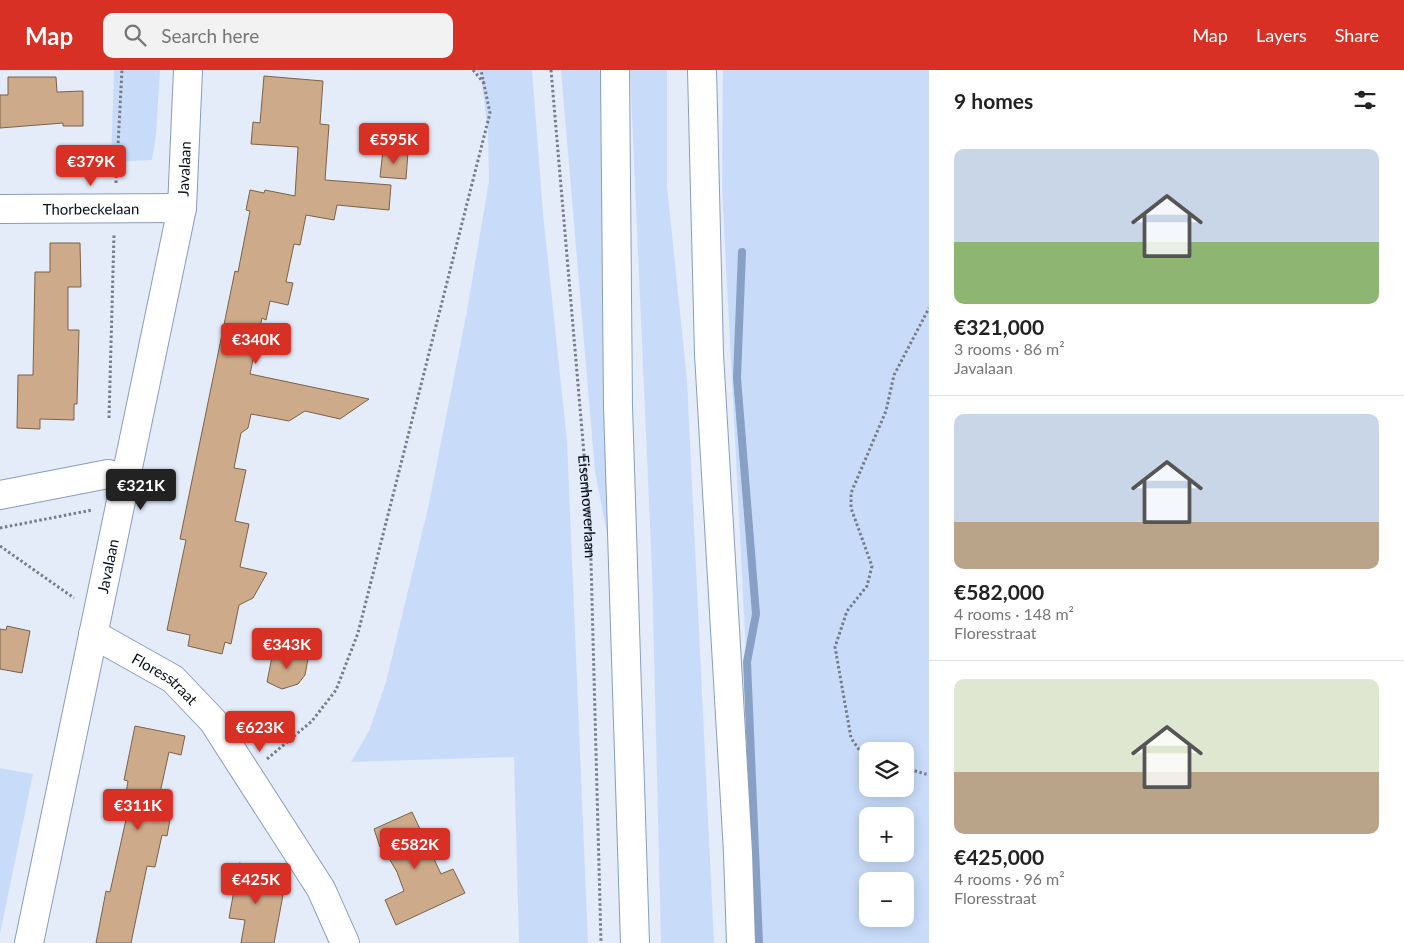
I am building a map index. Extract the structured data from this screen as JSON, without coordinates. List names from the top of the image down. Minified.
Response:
{"streets":{"main road":["Javalaan","Thorbeckelaan","Floresstraat"],"path":["Eisenhowerlaan"]},"crossings":[["Javalaan","Thorbeckelaan"],["Javalaan","Floresstraat"]],"page":{"header":"Map","search":"Search here","nav":["Map","Layers","Share"],"heading":"9 homes","price":["€595K","€379K","€340K","€321K","€343K","€623K","€311K","€582K","€425K"],"list":[{"name":"€321,000","note":"3 rooms · 86 m² · Javalaan"},{"name":"€582,000","note":"4 rooms · 148 m² · Floresstraat"},{"name":"€425,000","note":"4 rooms · 96 m² · Floresstraat"}],"map_buttons":["+","−"]}}
